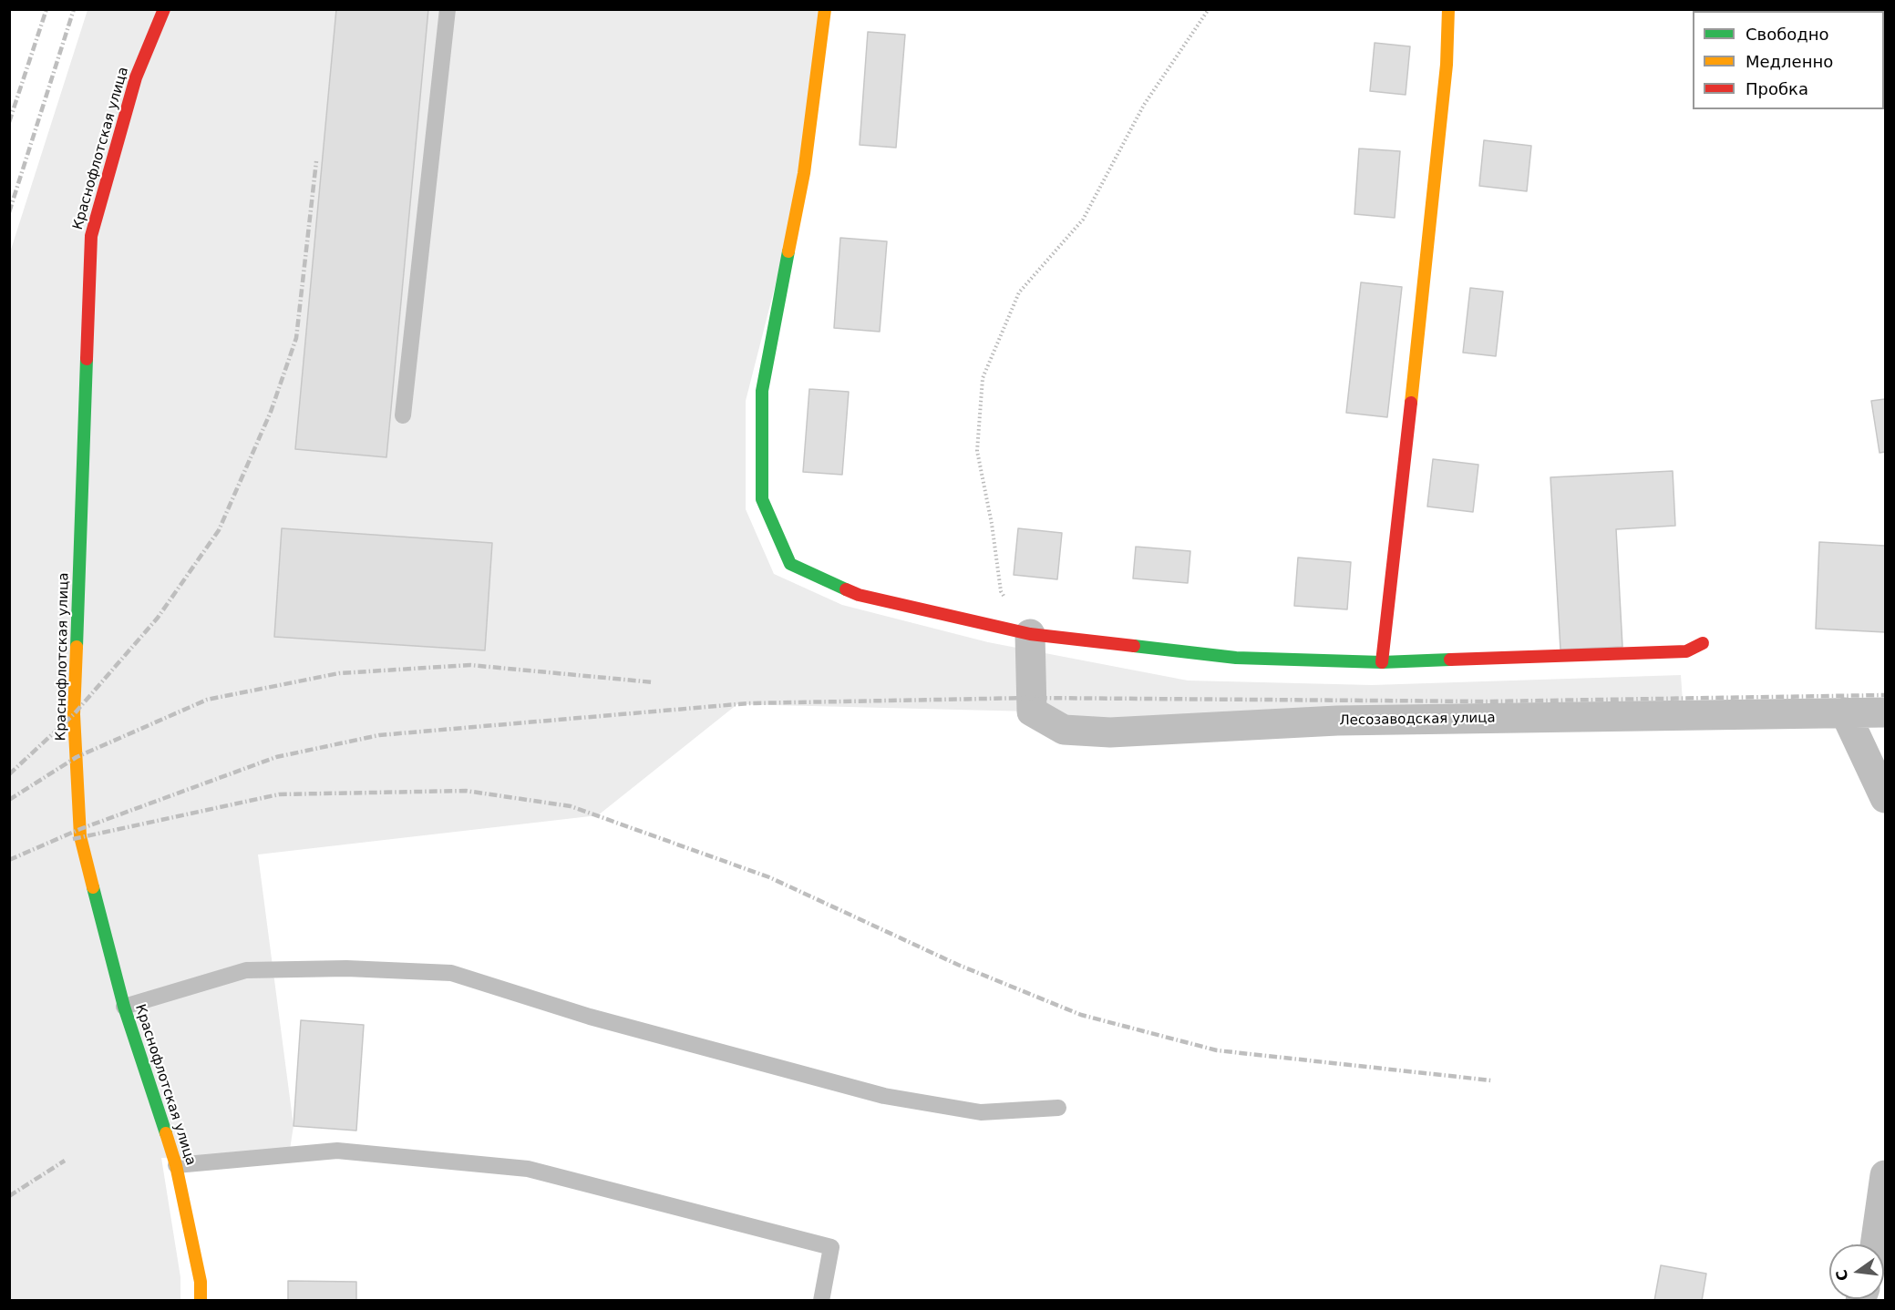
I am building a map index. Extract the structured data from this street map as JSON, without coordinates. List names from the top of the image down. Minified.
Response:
{"streets":{"street":["Краснофлотская улица","Лесозаводская улица"]},"legend":["Свободно","Медленно","Пробка"],"north":"left"}
